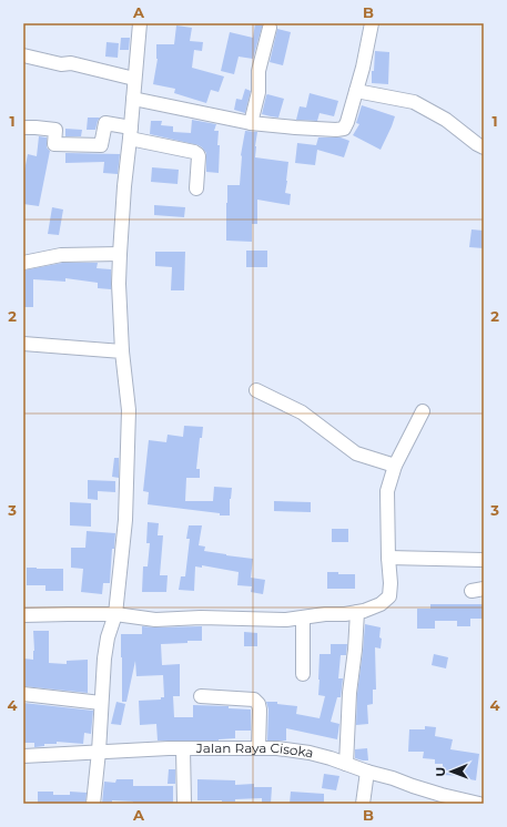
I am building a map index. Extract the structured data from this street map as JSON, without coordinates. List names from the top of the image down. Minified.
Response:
{"streets":{"street":["Jalan Raya Cisoka"]},"north":"left","grid":{"columns":["A","B"],"rows":["1","2","3","4"]}}
